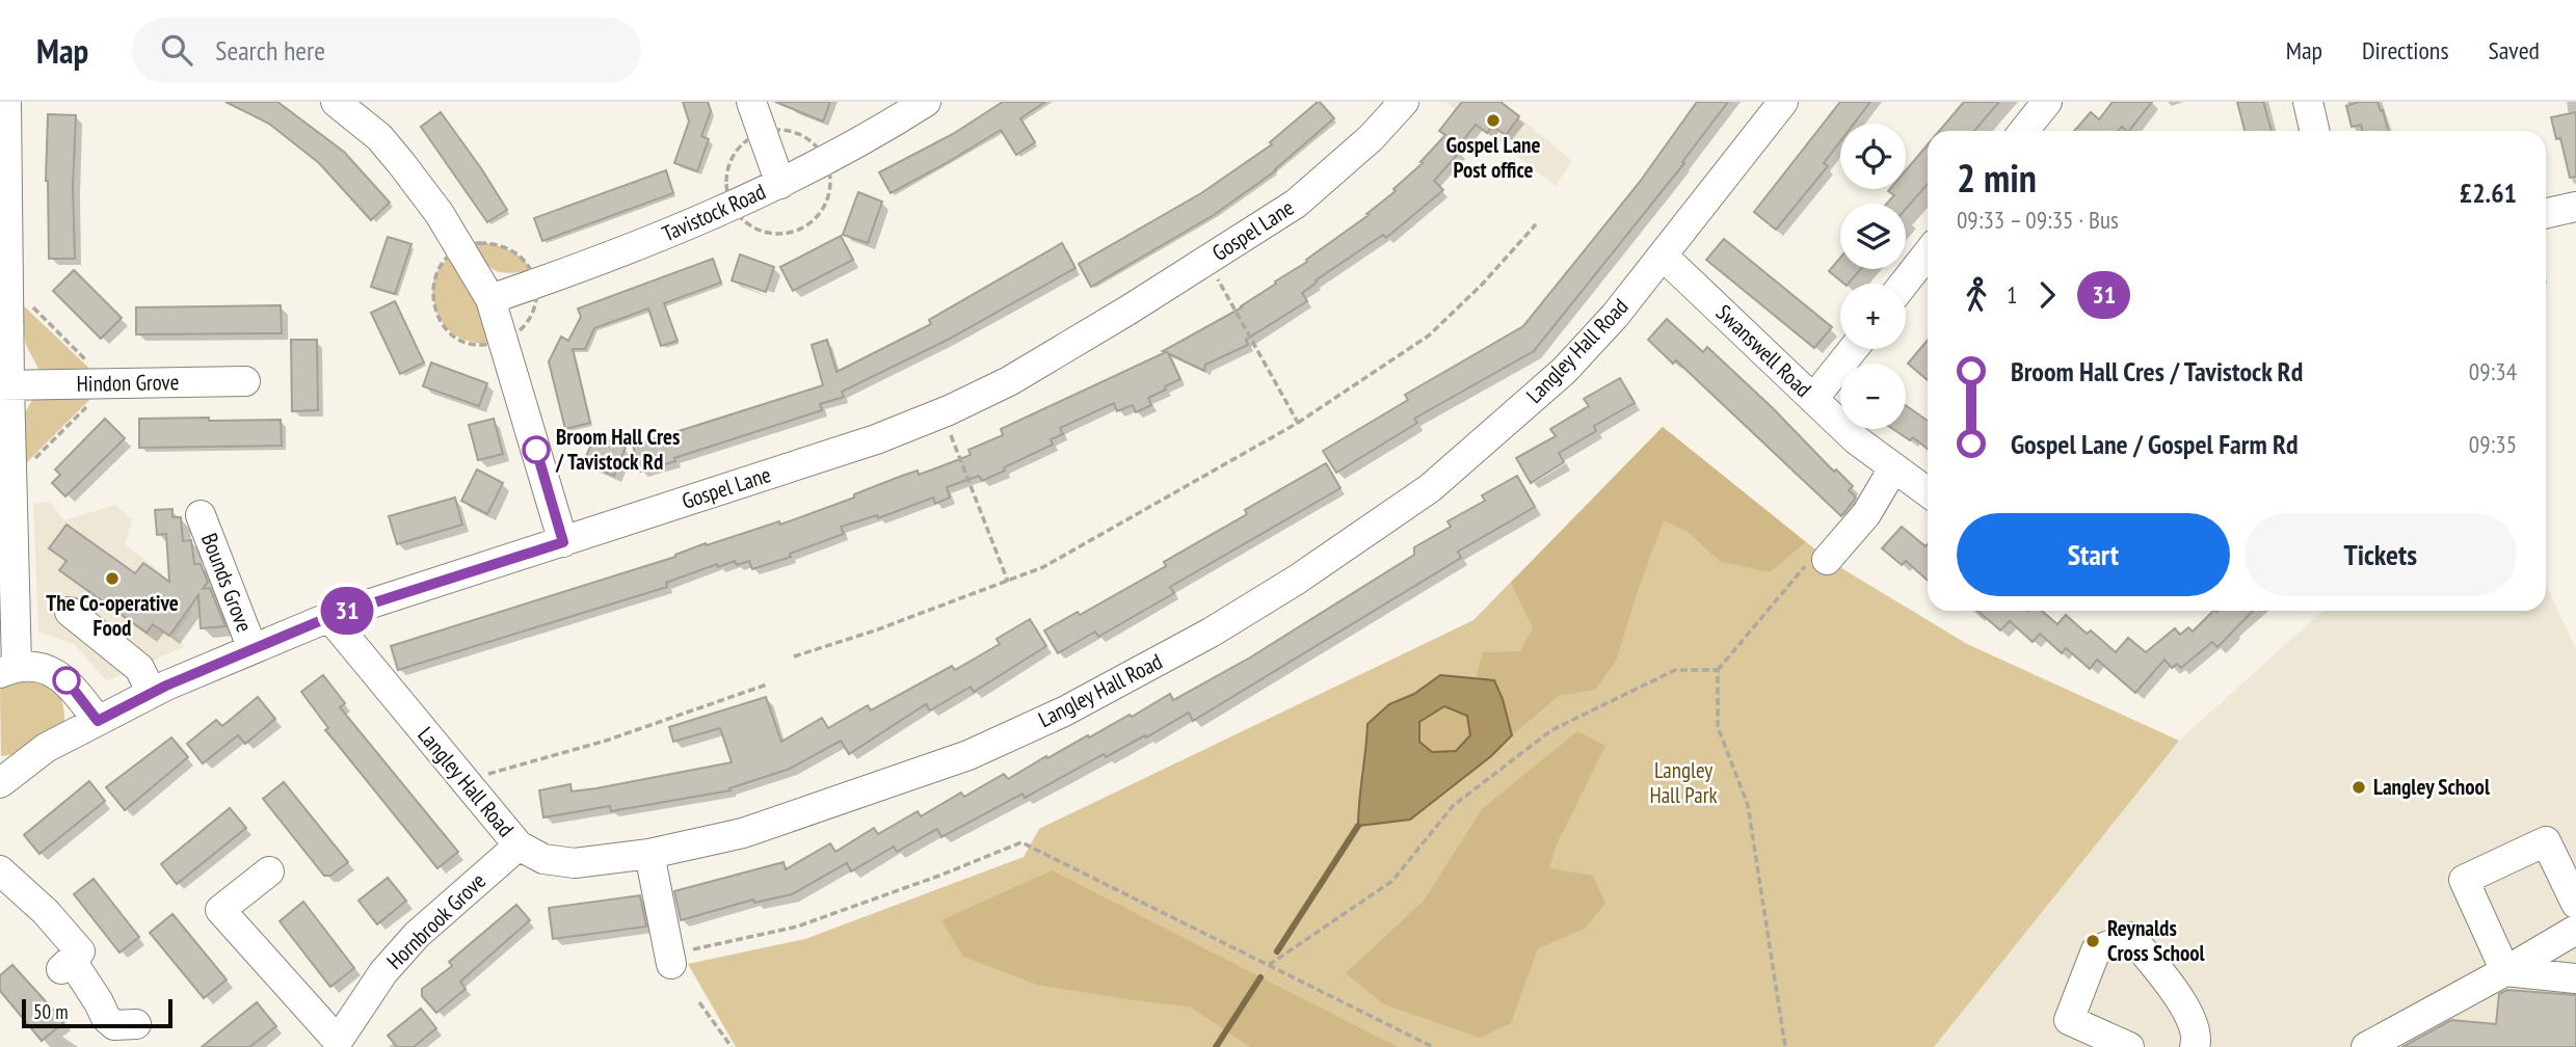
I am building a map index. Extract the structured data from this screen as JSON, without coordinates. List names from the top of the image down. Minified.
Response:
{"streets":{"street":["Tavistock Road","Gospel Lane","Langley Hall Road","Swanswell Road","Hindon Grove","Bounds Grove","Hornbrook Grove"]},"crossings":[["Gospel Lane","Langley Hall Road"],["Gospel Lane","Bounds Grove"],["Langley Hall Road","Swanswell Road"],["Langley Hall Road","Hornbrook Grove"]],"parks":["Langley Hall Park"],"places":["Gospel Lane Post office","Broom Hall Cres / Tavistock Rd","The Co-operative Food","Langley School","Reynalds Cross School"],"lines":["bus line 31"],"scale_bar":"50 m","page":{"header":"Map","search":"Search here","nav":["Map","Directions","Saved"],"on_map":"31","map_buttons":["+","−"],"heading":["2 min","09:33 – 09:35 · Bus","£2.61"],"legs":["1","31"],"list":[{"name":"Broom Hall Cres / Tavistock Rd","value":"09:34"},{"name":"Gospel Lane / Gospel Farm Rd","value":"09:35"}],"buttons":["Start","Tickets"],"scale":"50 m"}}
